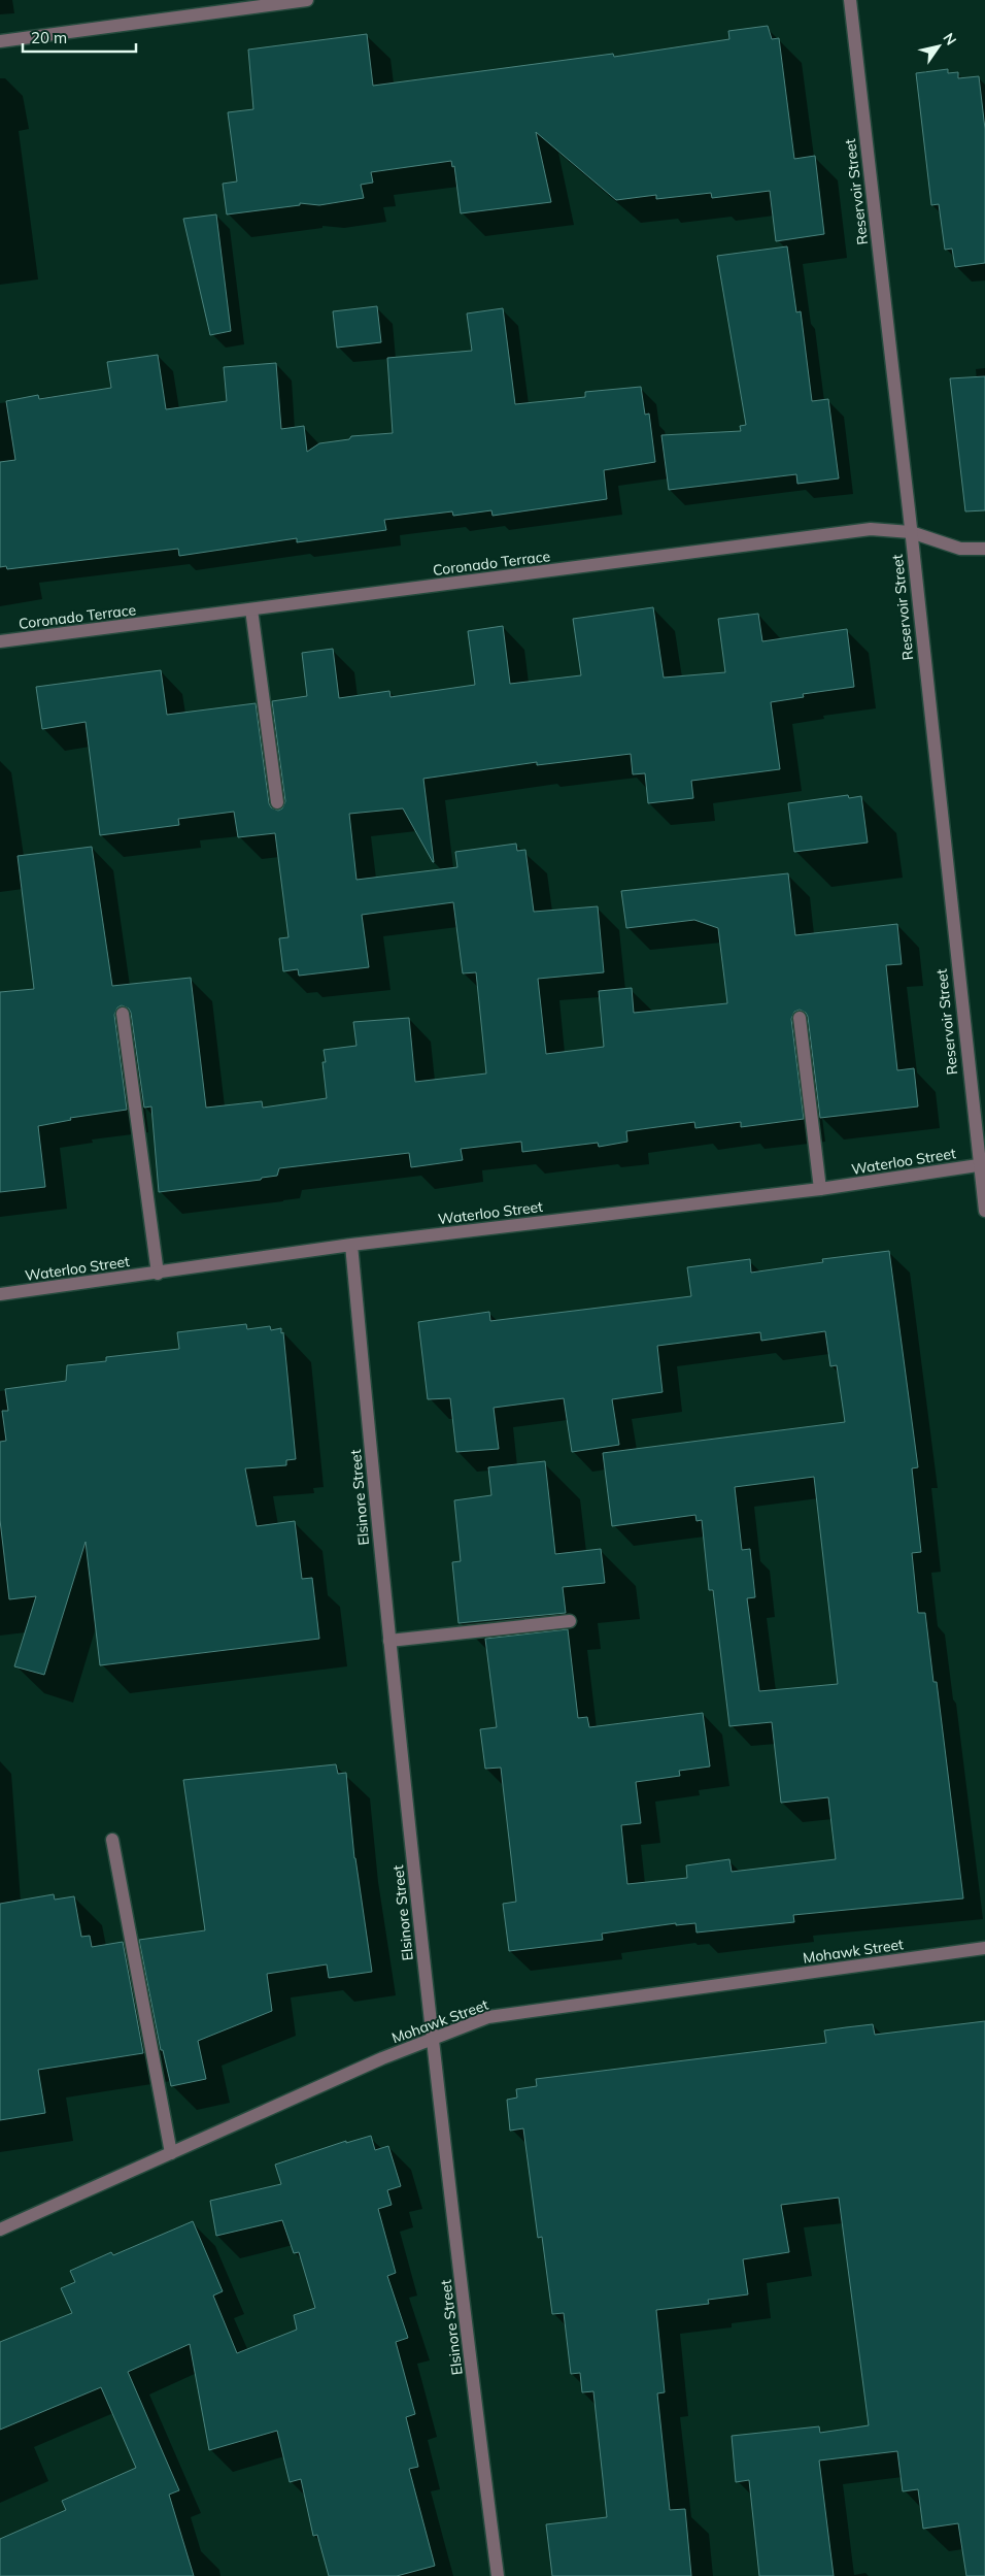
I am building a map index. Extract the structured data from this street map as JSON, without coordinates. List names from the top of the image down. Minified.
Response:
{"streets":{"street":["Reservoir Street","Coronado Terrace","Waterloo Street","Elsinore Street","Mohawk Street"]},"crossings":[["Reservoir Street","Coronado Terrace"],["Reservoir Street","Waterloo Street"],["Waterloo Street","Elsinore Street"],["Elsinore Street","Mohawk Street"]],"scale_bar":"20 m","north":"top right"}
